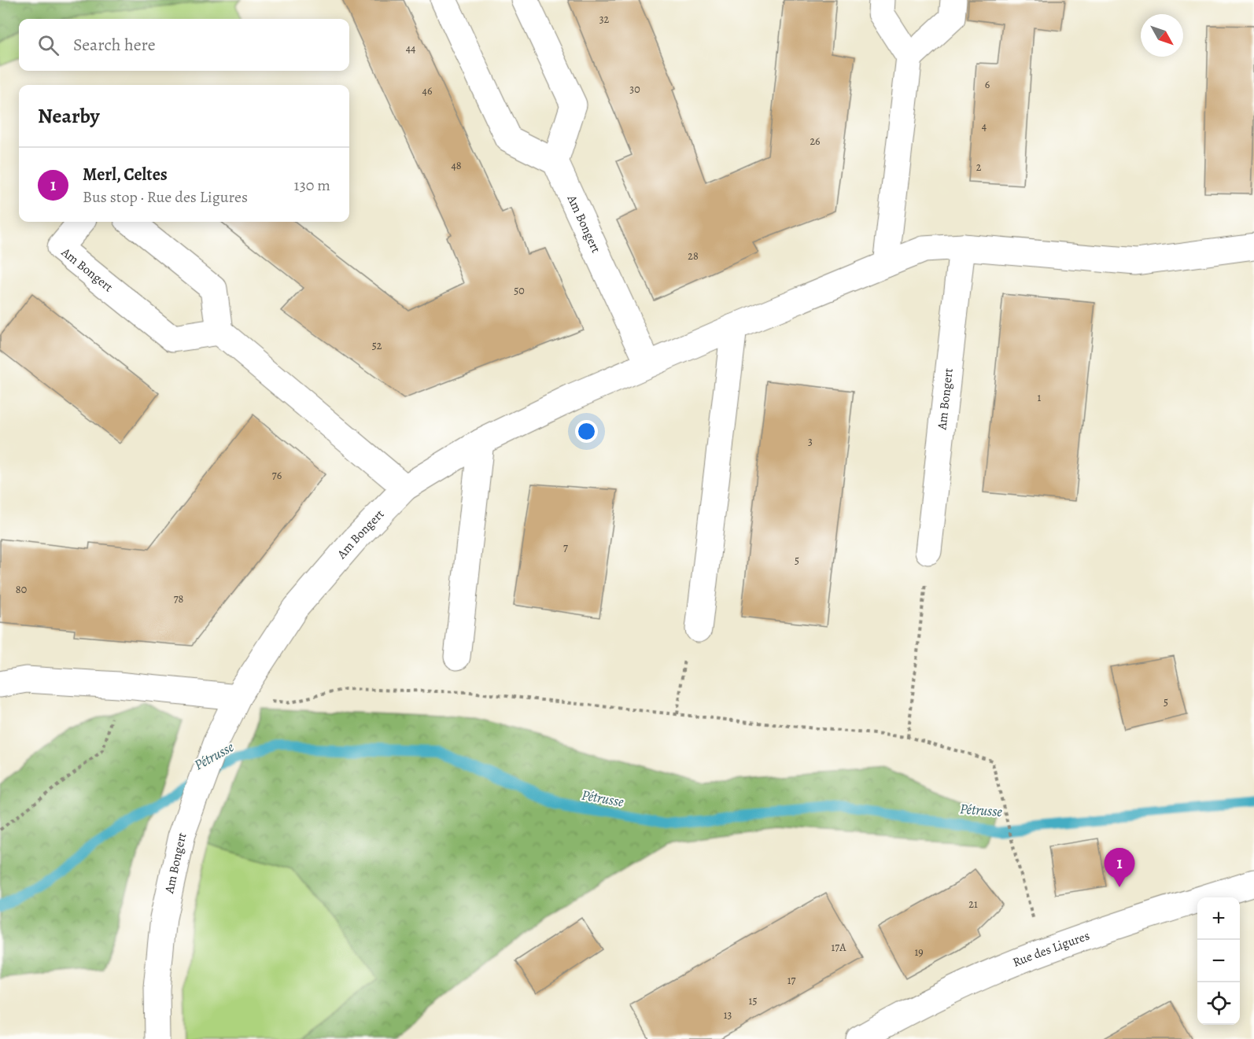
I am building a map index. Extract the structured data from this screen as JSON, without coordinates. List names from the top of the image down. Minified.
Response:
{"streets":{"street":["Am Bongert","Rue des Ligures"]},"water":["Pétrusse"],"house_numbers":["32","44","6","30","46","4","26","48","2","28","50","52","1","3","76","7","5","80","78","5","21","17A","19","17","15","13"],"north":"bottom right","page":{"search":"Search here","heading":"Nearby","list":[{"mark":"1","name":"Merl, Celtes","note":"Bus stop · Rue des Ligures","value":"130 m"}],"pins":"1","map_buttons":["+","−"]}}
